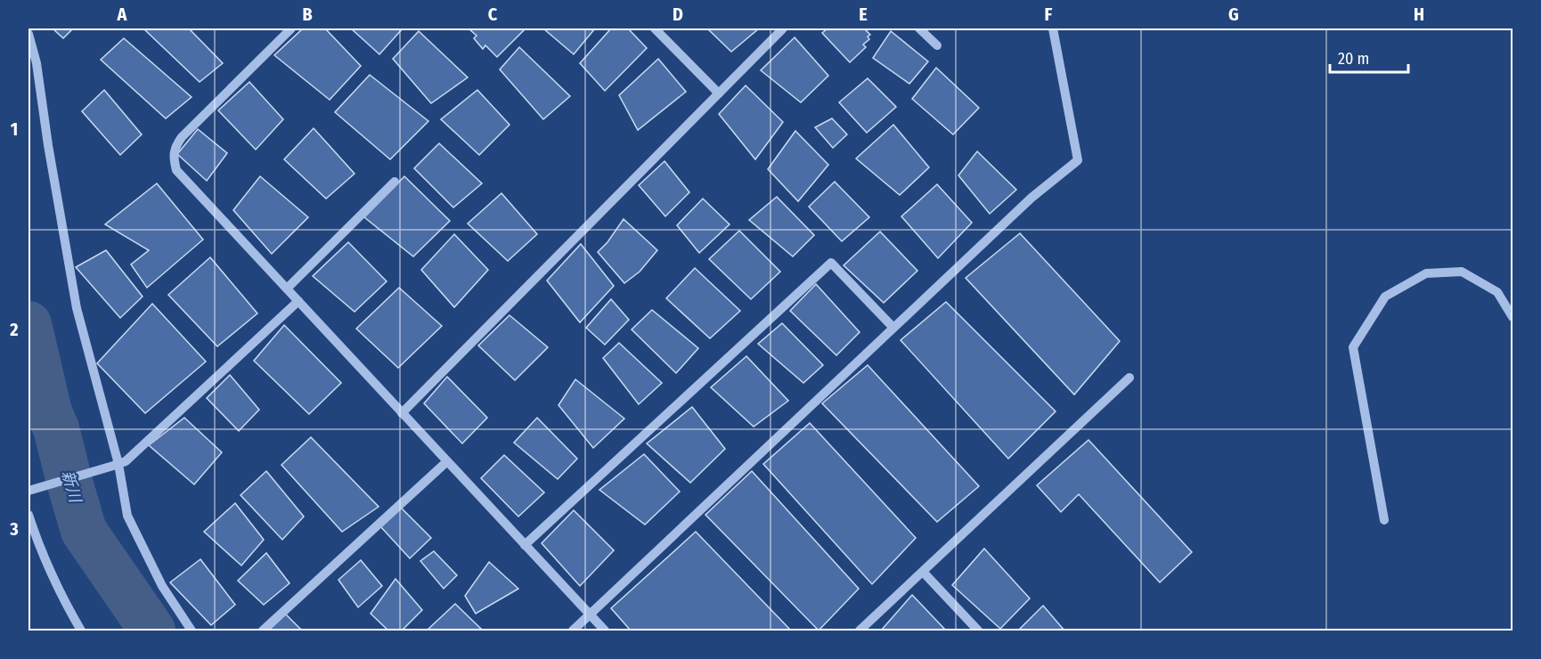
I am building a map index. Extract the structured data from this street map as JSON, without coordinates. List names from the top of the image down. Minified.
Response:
{"water":["新川"],"scale_bar":"20 m","grid":{"columns":["A","B","C","D","E","F","G","H"],"rows":["1","2","3"]}}
